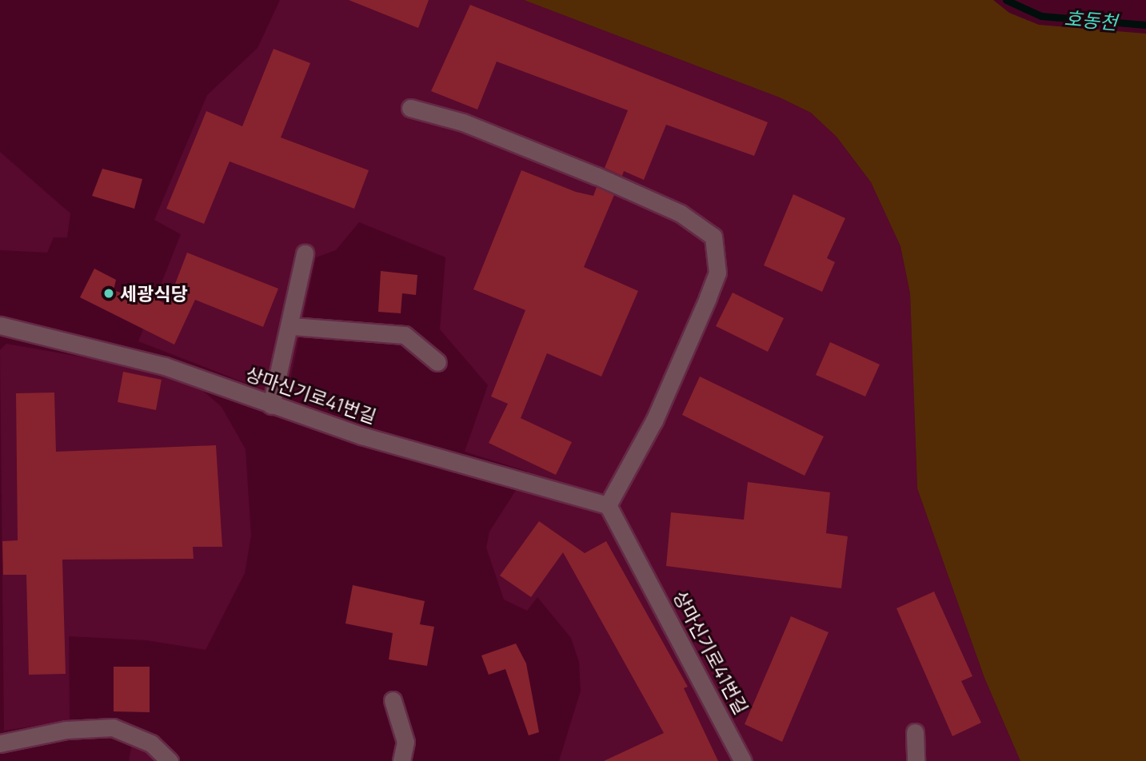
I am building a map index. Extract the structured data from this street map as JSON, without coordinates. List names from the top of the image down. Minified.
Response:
{"streets":{"lane":["상마신기로41번길"]},"water":["호동천"],"places":["세광식당"]}
